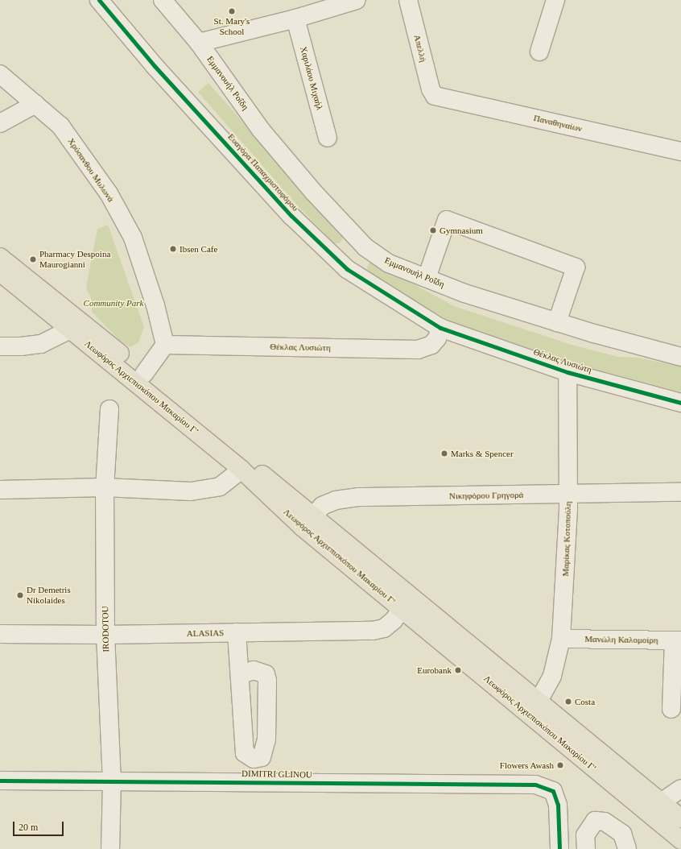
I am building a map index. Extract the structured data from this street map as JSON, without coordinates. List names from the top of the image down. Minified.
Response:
{"streets":{"main road":["Λεωφόρος Αρχιεπισκόπου Μακαρίου Γ’"],"street":["Απελλή","Χαριλάου Μιχαήλ","Εμμανουήλ Ροΐδη","Παναθηναίων","Χρύσανθου Μυλωνά","Ευαγόρα Παπαχριστοφόρου","Θέκλας Λυσιώτη","Νικηφόρου Γρηγορά","Μαρίκας Κοτοπούλη","IRODOTOU","ALASIAS","Μανώλη Καλομοίρη","DIMITRI GLINOU"]},"crossings":[["Απελλή","Παναθηναίων"],["Χρύσανθου Μυλωνά","Θέκλας Λυσιώτη"],["Ευαγόρα Παπαχριστοφόρου","Θέκλας Λυσιώτη"],["Θέκλας Λυσιώτη","Μαρίκας Κοτοπούλη"],["Λεωφόρος Αρχιεπισκόπου Μακαρίου Γ’","Νικηφόρου Γρηγορά"],["Λεωφόρος Αρχιεπισκόπου Μακαρίου Γ’","Μαρίκας Κοτοπούλη"],["Λεωφόρος Αρχιεπισκόπου Μακαρίου Γ’","ALASIAS"],["Νικηφόρου Γρηγορά","Μαρίκας Κοτοπούλη"],["Μαρίκας Κοτοπούλη","Μανώλη Καλομοίρη"],["IRODOTOU","ALASIAS"],["IRODOTOU","DIMITRI GLINOU"]],"parks":["Community Park"],"places":["St. Mary's School","Gymnasium","Ibsen Cafe","Pharmacy Despoina Maurogianni","Marks & Spencer","Dr Demetris Nikolaides","Eurobank","Costa","Flowers Awash"],"scale_bar":"20 m"}
